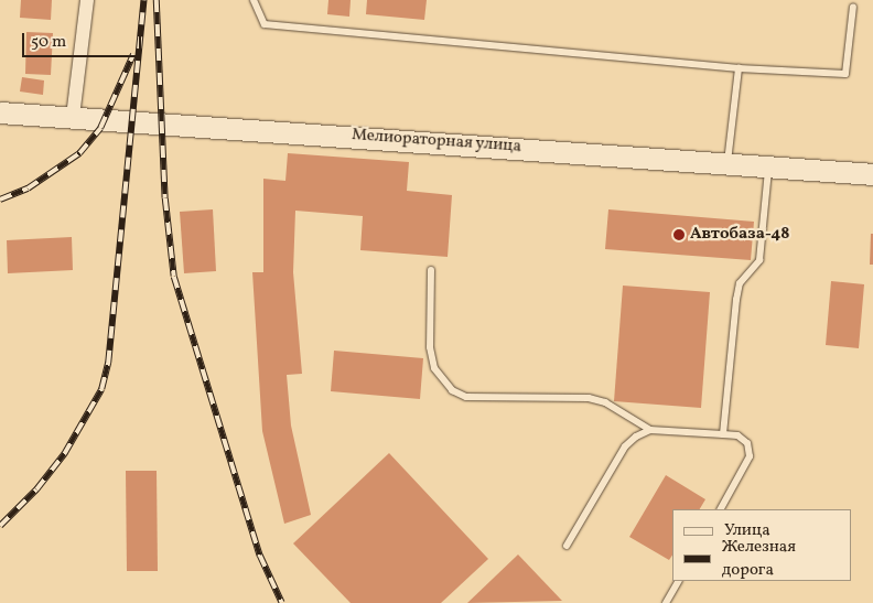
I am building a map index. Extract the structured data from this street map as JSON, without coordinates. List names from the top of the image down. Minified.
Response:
{"streets":{"street":["Мелиораторная улица"]},"places":["Автобаза-48"],"legend":["Улица","Железная дорога"],"scale_bar":"50 m"}
